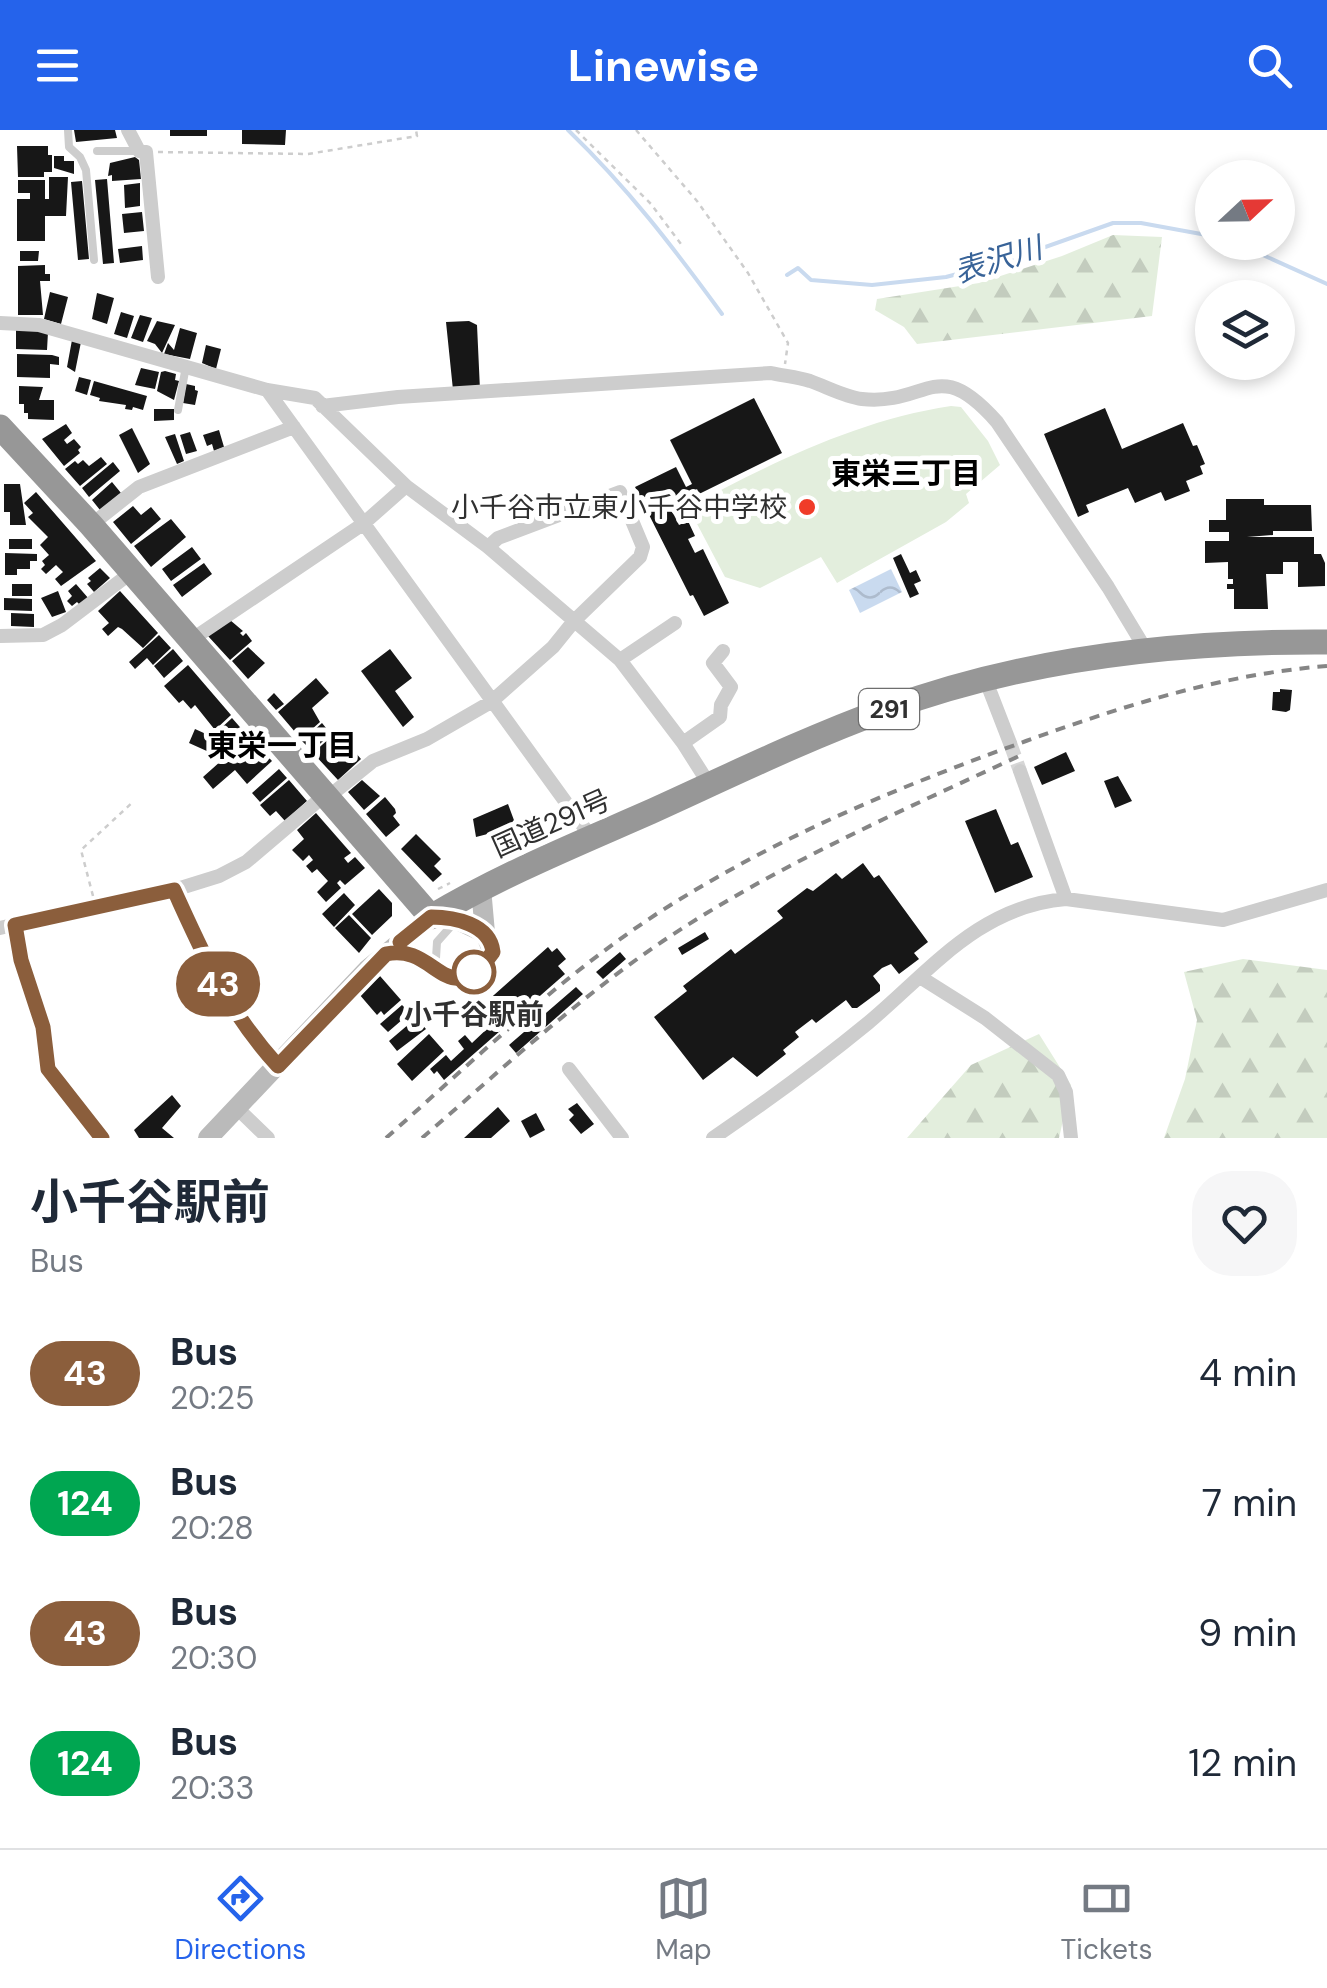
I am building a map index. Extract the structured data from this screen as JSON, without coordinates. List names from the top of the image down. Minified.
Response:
{"streets":{"highway":["291","国道291号"]},"districts":["東栄三丁目","東栄一丁目"],"water":["表沢川"],"places":["小千谷市立東小千谷中学校","小千谷駅前"],"lines":["bus line 43"],"north":"right","page":{"header":"Linewise","on_map":"43","heading":["小千谷駅前","Bus"],"list":[{"mark":"43","name":"Bus","note":"20:25","value":"4 min"},{"mark":"124","name":"Bus","note":"20:28","value":"7 min"},{"mark":"43","name":"Bus","note":"20:30","value":"9 min"},{"mark":"124","name":"Bus","note":"20:33","value":"12 min"}],"tabs":["Directions","Map","Tickets"]}}
